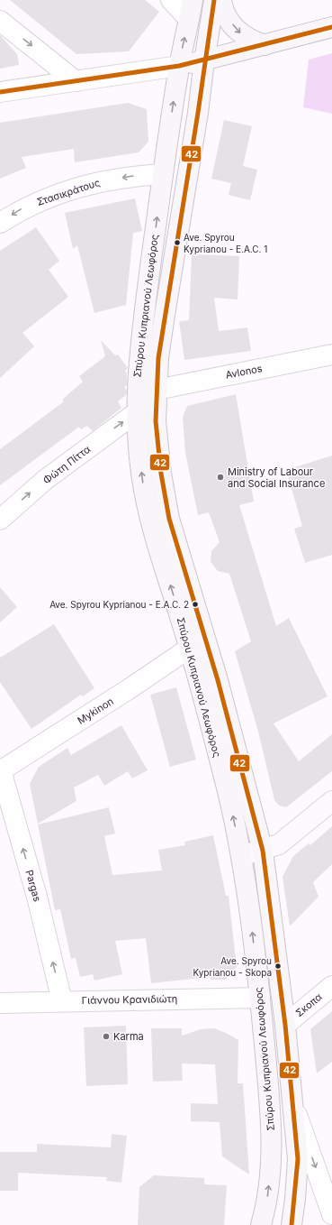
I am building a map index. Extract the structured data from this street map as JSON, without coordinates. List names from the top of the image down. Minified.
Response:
{"streets":{"main road":["Σπύρου Κυπριανού Λεωφόρος"],"street":["Στασικράτους","Avlonos","Φώτη Πίττα","Mykinon","Pargas","Γιάννου Κρανιδιώτη","Σκοπα"]},"crossings":[["Στασικράτους","Σπύρου Κυπριανού Λεωφόρος"],["Σπύρου Κυπριανού Λεωφόρος","Avlonos"],["Σπύρου Κυπριανού Λεωφόρος","Φώτη Πίττα"],["Σπύρου Κυπριανού Λεωφόρος","Mykinon"],["Σπύρου Κυπριανού Λεωφόρος","Γιάννου Κρανιδιώτη"],["Σπύρου Κυπριανού Λεωφόρος","Σκοπα"],["Mykinon","Pargas"],["Pargas","Γιάννου Κρανιδιώτη"]],"one_way":["Φώτη Πίττα","Pargas"],"places":["Ave. Spyrou Kyprianou - E.A.C. 1","Ministry of Labour and Social Insurance","Ave. Spyrou Kyprianou - E.A.C. 2","Ave. Spyrou Kyprianou - Skopa","Karma"],"lines":["transit line 42"]}
